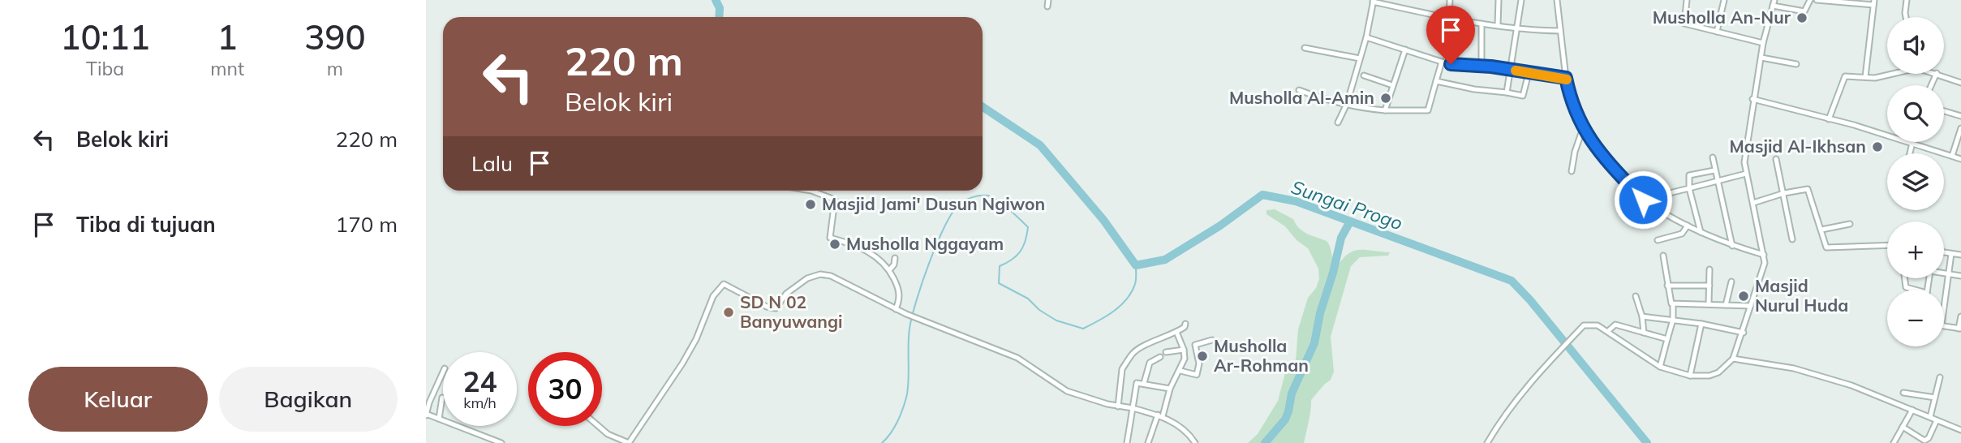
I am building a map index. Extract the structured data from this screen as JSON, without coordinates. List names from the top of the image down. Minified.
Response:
{"water":["Sungai Progo"],"places":["Musholla An-Nur","Musholla Al-Amin","Masjid Al-Ikhsan","Masjid Jami' Dusun Ngiwon","Musholla Nggayam","Masjid Nurul Huda","SD N 02 Banyuwangi","Musholla Ar-Rohman"],"page":{"eta":["10:11","Tiba","1","mnt","390","m"],"map_buttons":["+","−"],"turn":["220 m","Belok kiri"],"list":[{"name":"Belok kiri","value":"220 m"},{"name":"Tiba di tujuan","value":"170 m"}],"then":"Lalu","speed":"24 km/h","limit":"30","buttons":["Keluar","Bagikan"]}}
